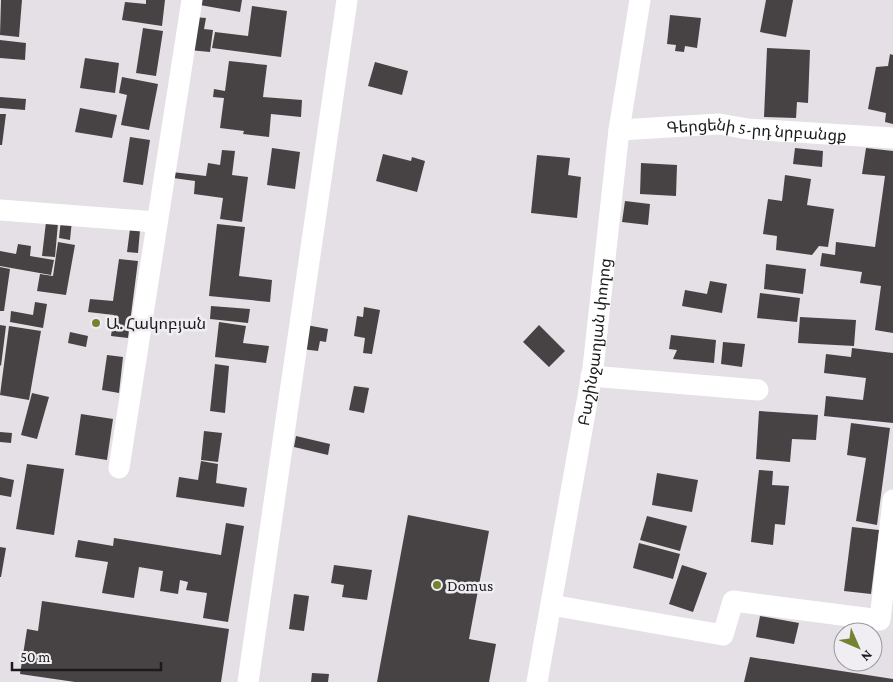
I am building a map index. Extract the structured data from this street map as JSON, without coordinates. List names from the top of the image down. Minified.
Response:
{"streets":{"street":["Գերցենի 5-րդ նրբանցք","Բաշինջաղյան փողոց"]},"crossings":[["Գերցենի 5-րդ նրբանցք","Բաշինջաղյան փողոց"]],"places":["Ա. Հակոբյան","Domus"],"scale_bar":"50 m","north":"bottom right"}
